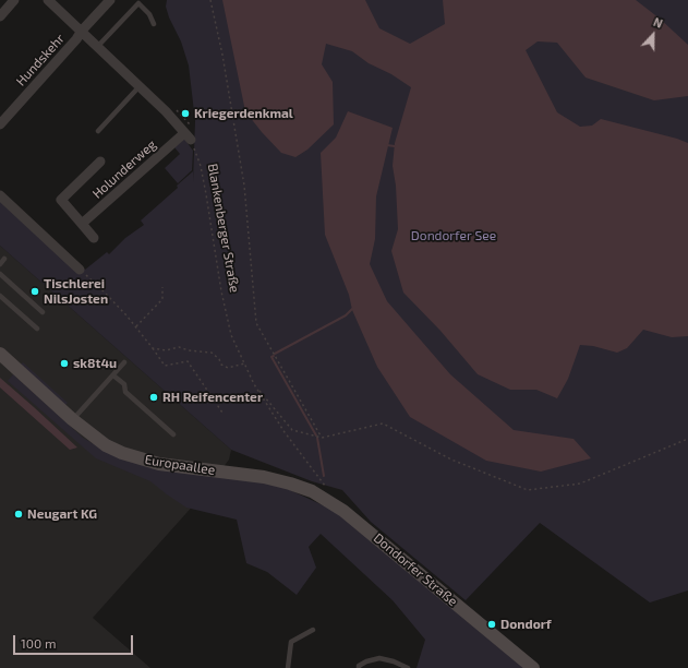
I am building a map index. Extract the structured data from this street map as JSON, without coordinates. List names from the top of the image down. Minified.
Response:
{"streets":{"main road":["Europaallee","Dondorfer Straße"],"street":["Hundskehr","Holunderweg"],"path":["Blankenberger Straße"]},"crossings":[["Holunderweg","Blankenberger Straße"],["Europaallee","Dondorfer Straße"]],"parks":["Dondorfer See"],"places":["Kriegerdenkmal","Tischlerei NilsJosten","sk8t4u","RH Reifencenter","Neugart KG","Dondorf"],"scale_bar":"100 m","north":"top"}
